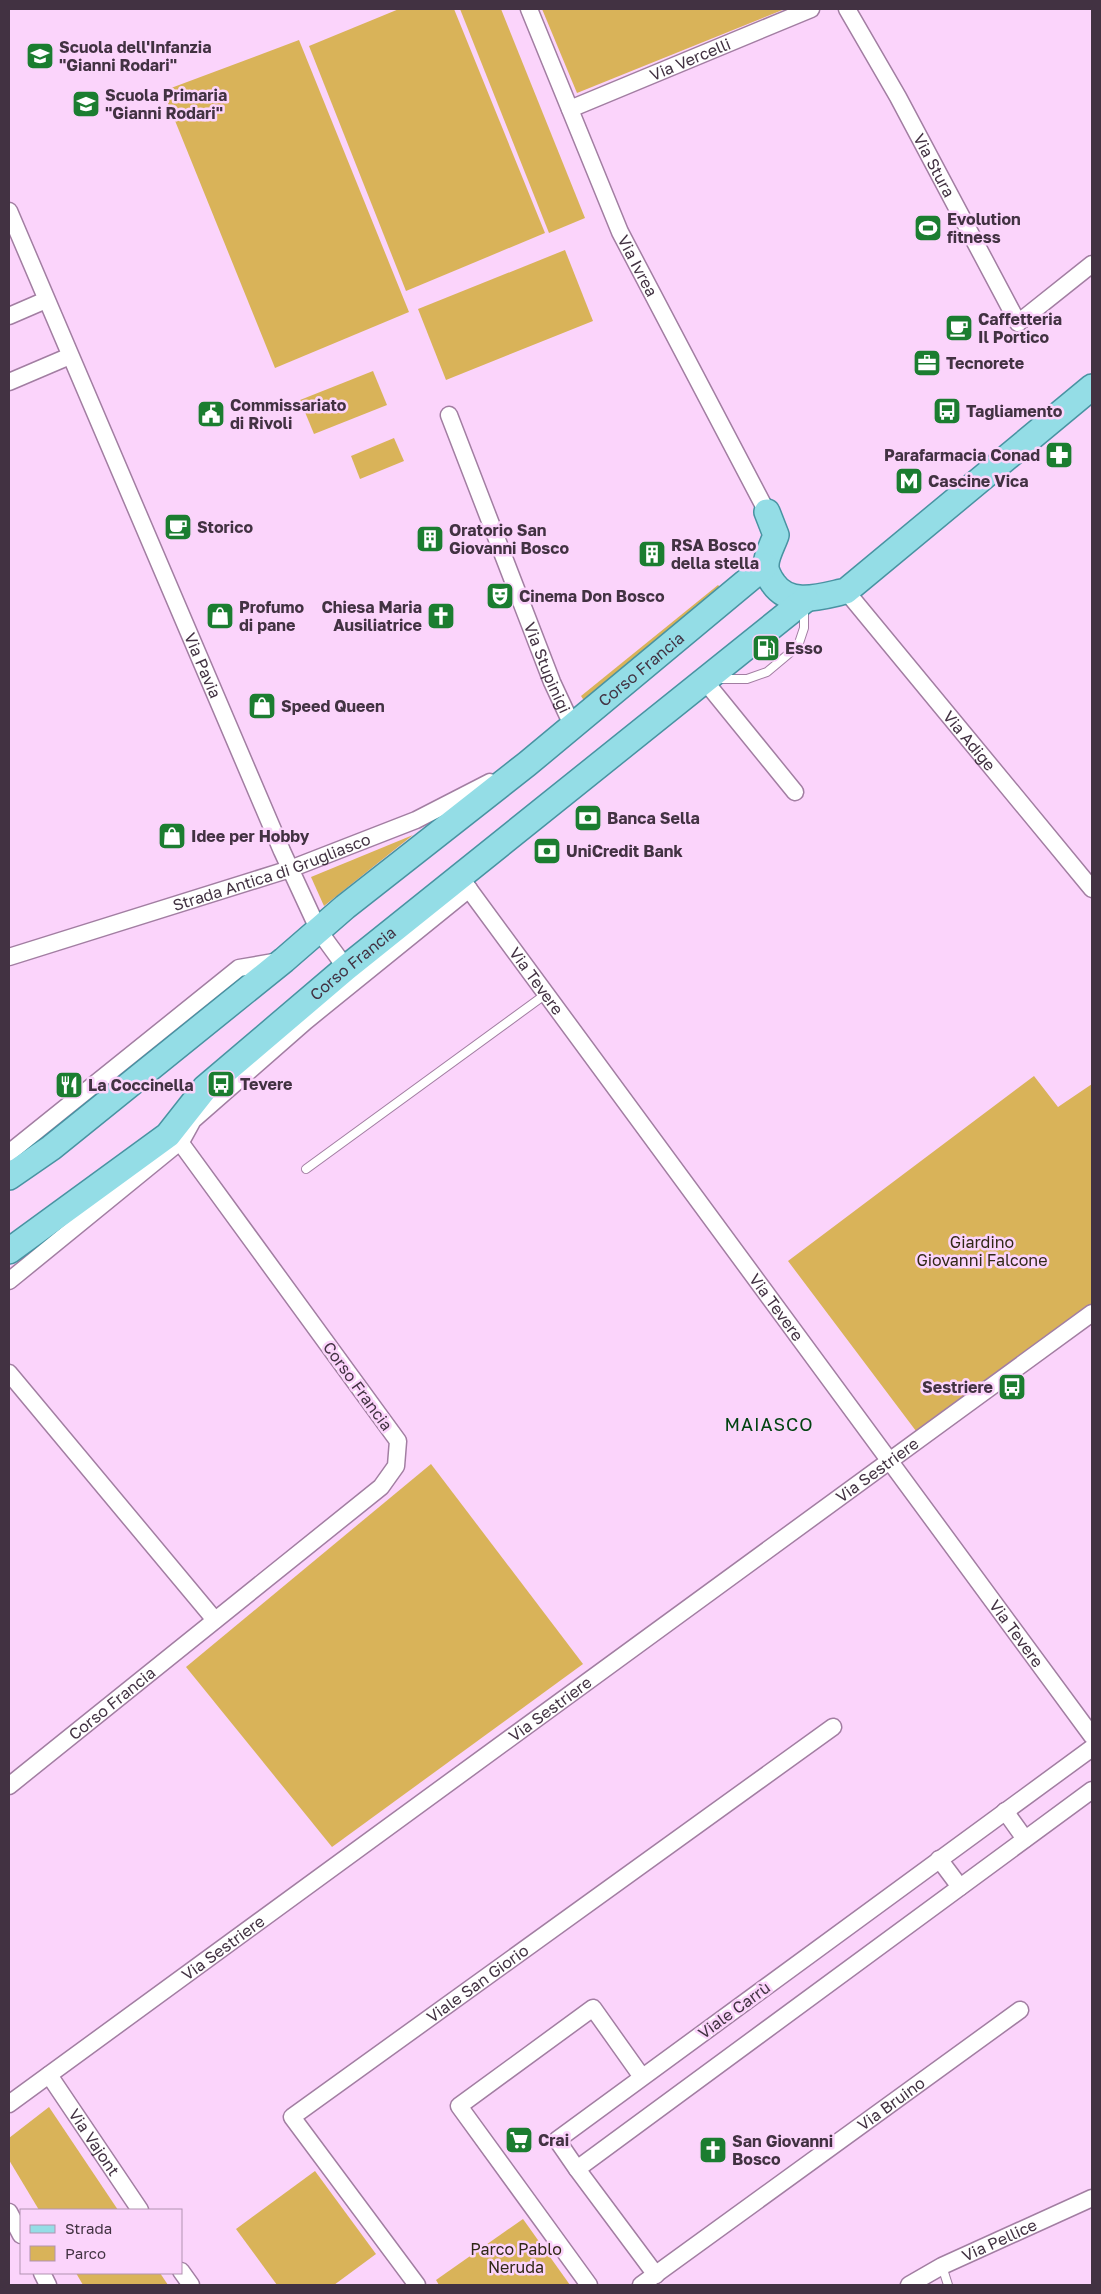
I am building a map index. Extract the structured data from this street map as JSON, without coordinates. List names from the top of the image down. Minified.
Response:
{"streets":{"main road":["Corso Francia"],"street":["Via Vercelli","Via Stura","Via Ivrea","Via Pavia","Via Stupinigi","Via Adige","Strada Antica di Grugliasco","Via Tevere","Via Sestriere","Viale San Giorio","Viale Carrù","Via Bruino","Via Vajont","Via Pellice"]},"crossings":[["Via Vercelli","Via Ivrea"],["Via Pavia","Corso Francia"],["Via Pavia","Strada Antica di Grugliasco"],["Via Stupinigi","Corso Francia"],["Corso Francia","Strada Antica di Grugliasco"],["Corso Francia","Via Tevere"],["Via Tevere","Via Sestriere"],["Via Sestriere","Via Vajont"],["Viale Carrù","Via Bruino"]],"districts":["MAIASCO"],"parks":["Giardino Giovanni Falcone","Parco Pablo Neruda"],"places":{"school or university":["Scuola dell'Infanzia \"Gianni Rodari\"","Scuola Primaria \"Gianni Rodari\""],"sports":["Evolution fitness"],"cafe":["Caffetteria Il Portico","Storico"],"office":["Tecnorete"],"bus stop":["Tagliamento","Tevere","Sestriere"],"public building":["Commissariato di Rivoli"],"pharmacy":["Parafarmacia Conad"],"metro station":["Cascine Vica"],"building":["Oratorio San Giovanni Bosco","RSA Bosco della stella"],"theatre":["Cinema Don Bosco"],"shop":["Profumo di pane","Speed Queen","Idee per Hobby"],"church":["Chiesa Maria Ausiliatrice","San Giovanni Bosco"],"fuel station":["Esso"],"bank":["Banca Sella","UniCredit Bank"],"restaurant":["La Coccinella"],"supermarket":["Crai"]},"legend":["Strada","Parco"]}
